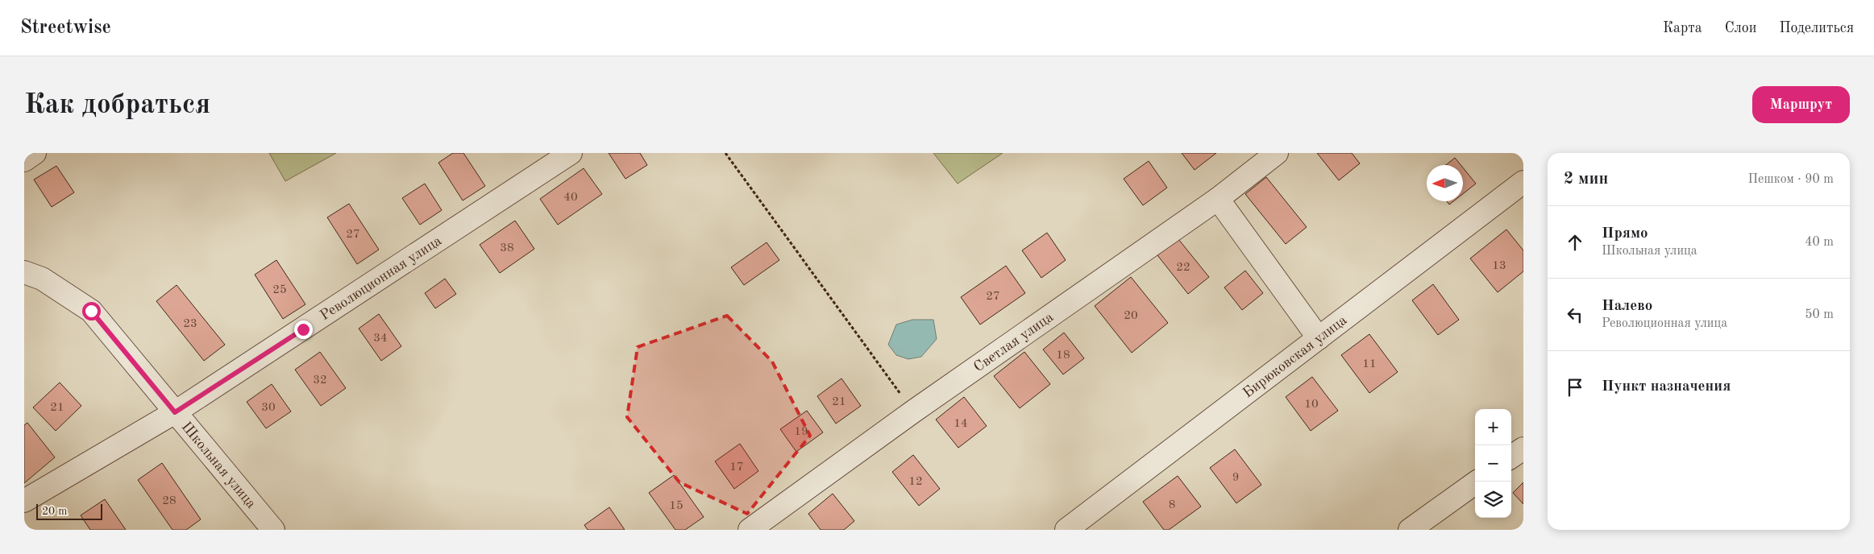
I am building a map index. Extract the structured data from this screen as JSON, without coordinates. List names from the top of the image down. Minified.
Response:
{"streets":{"street":["Революционная улица","Светлая улица","Бирюковская улица","Школьная улица"]},"crossings":[["Революционная улица","Школьная улица"]],"house_numbers":["40","27","38","13","22","25","27","20","23","34","18","11","32","21","10","21","30","14","19","17","9","12","28","8","15"],"scale_bar":"20 m","north":"left","page":{"header":"Streetwise","nav":["Карта","Слои","Поделиться"],"buttons":"Маршрут","title":"Как добраться","heading":["2 мин","Пешком · 90 m"],"list":[["Прямо","Школьная улица","40 m"],["Налево","Революционная улица","50 m"],"Пункт назначения"],"map_buttons":["+","−"],"scale":"20 m"}}
